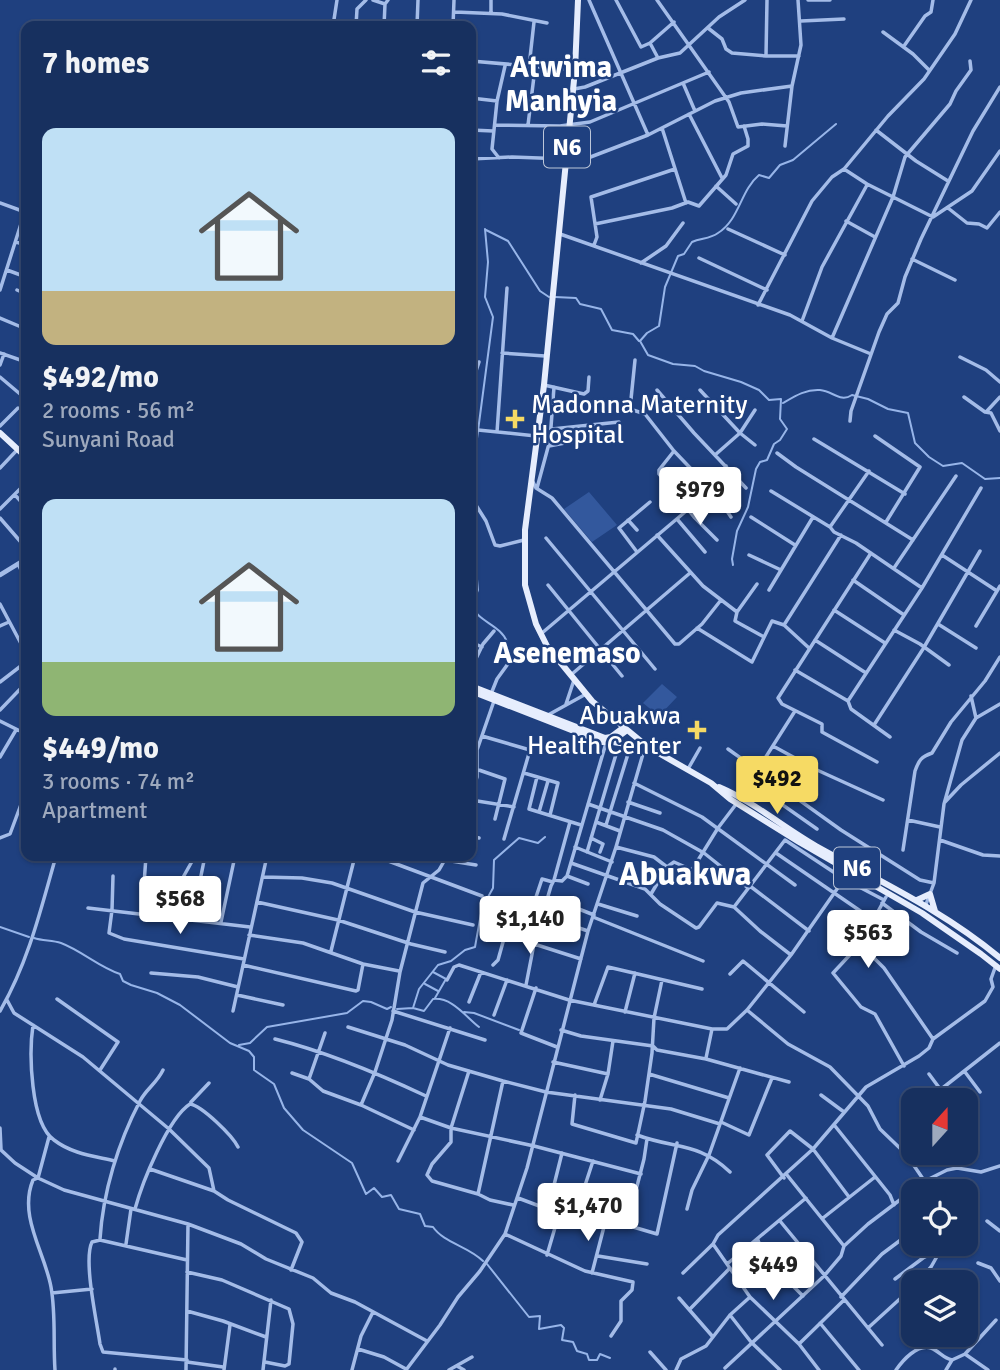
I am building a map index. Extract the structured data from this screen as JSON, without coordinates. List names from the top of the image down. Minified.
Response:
{"streets":{"main road":["N6"]},"districts":["Atwima Manhyia","Asenemaso","Abuakwa"],"places":{"health":["Madonna Maternity Hospital","Abuakwa Health Center"]},"north":"top","page":{"heading":"7 homes","list":[{"name":"$492/mo","note":"2 rooms · 56 m² · Sunyani Road"},{"name":"$449/mo","note":"3 rooms · 74 m² · Apartment"}],"price":["$979","$492","$568","$1,140","$563","$1,470","$449"]}}
